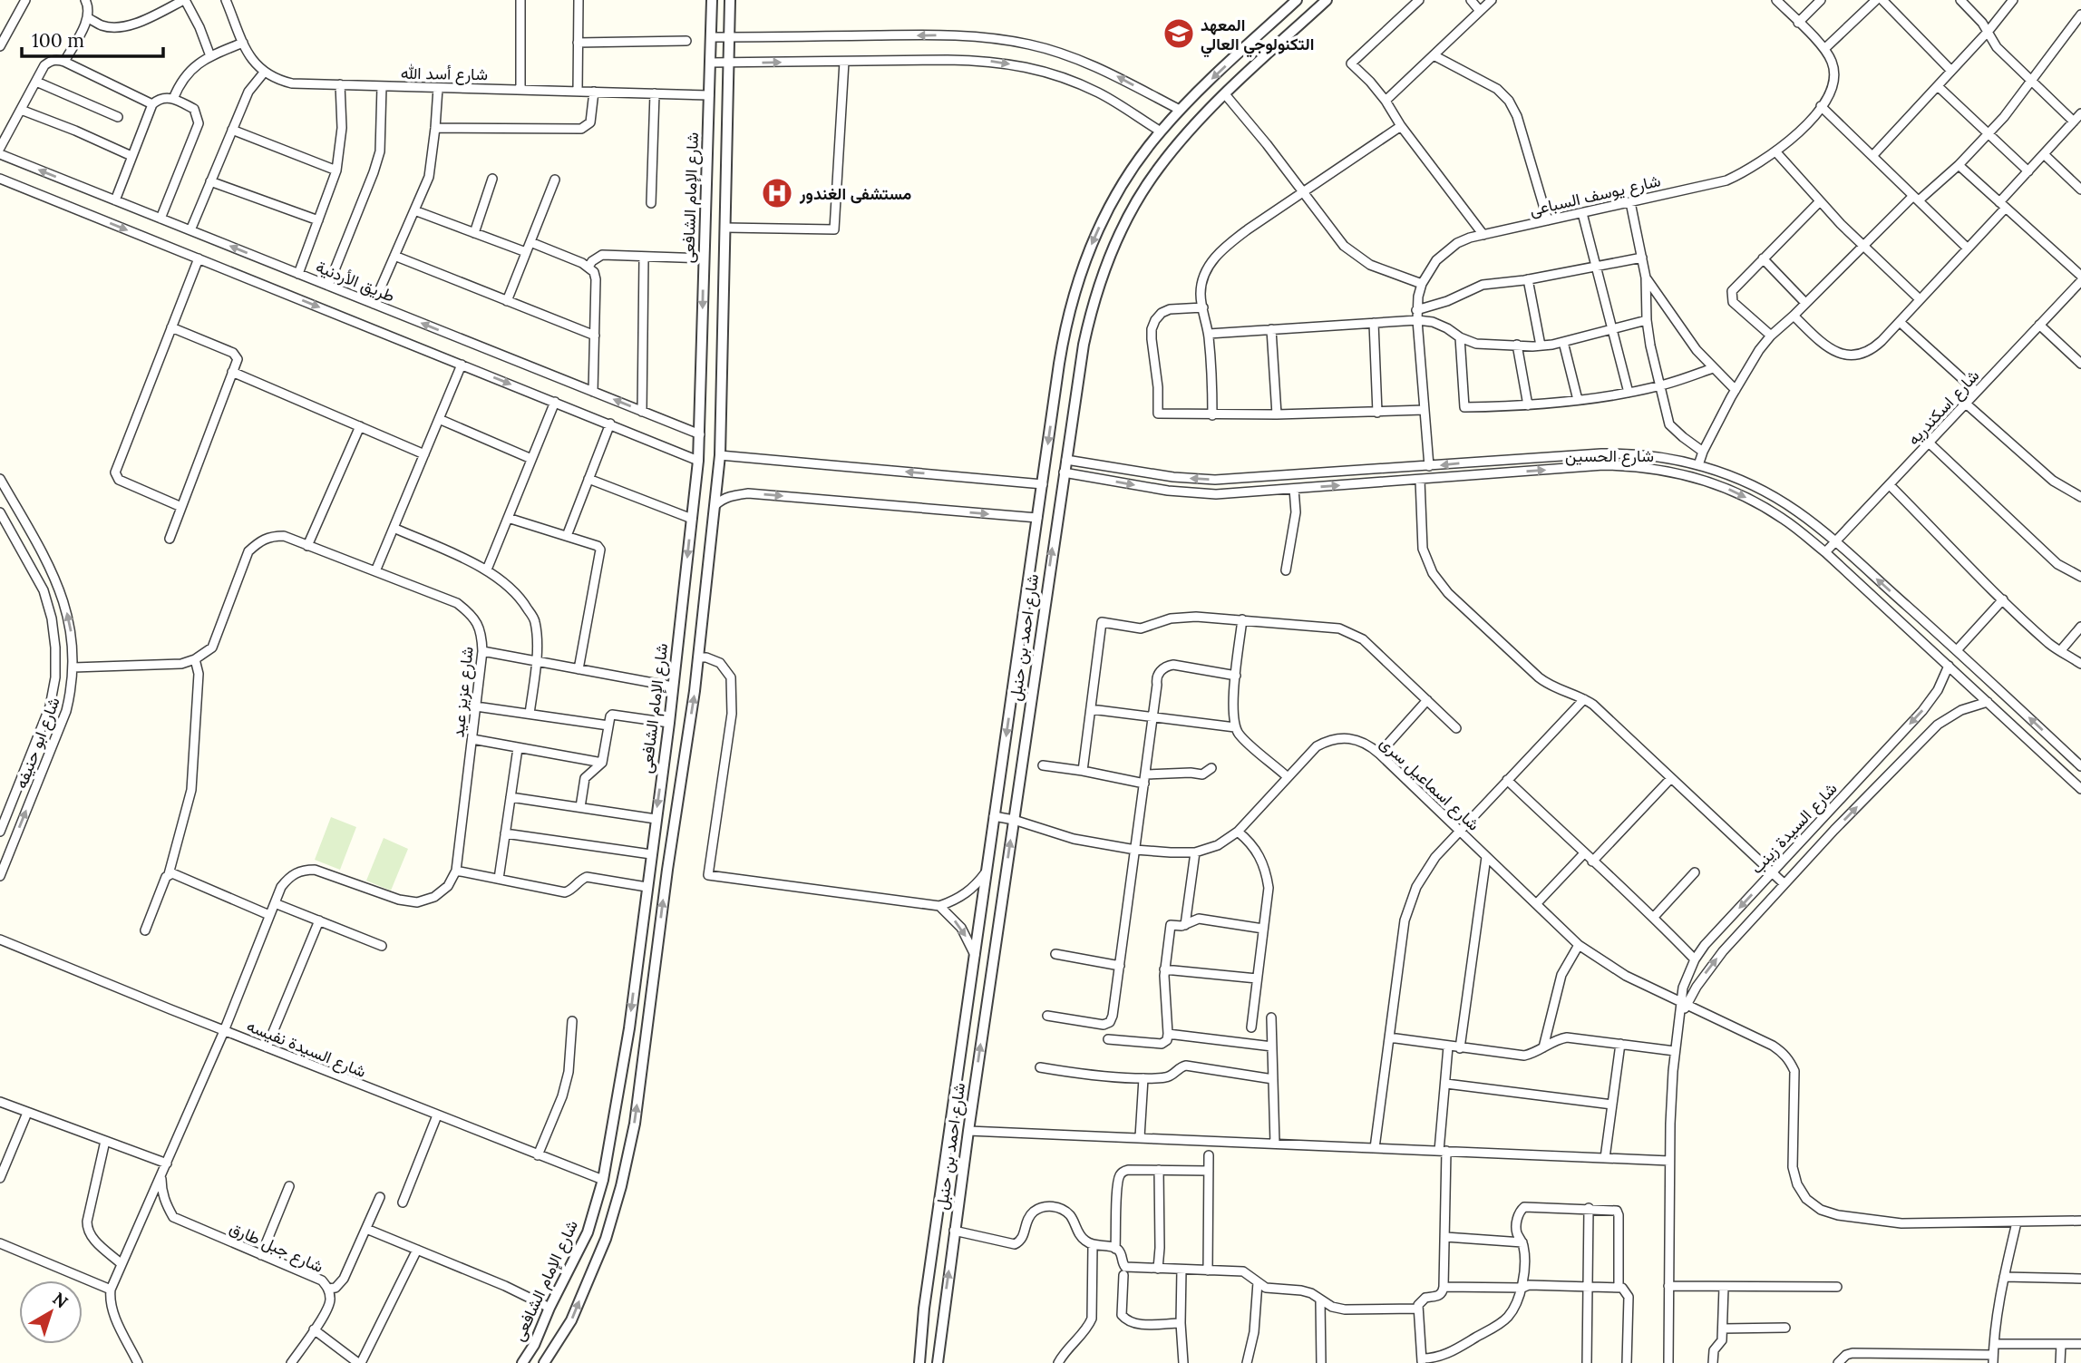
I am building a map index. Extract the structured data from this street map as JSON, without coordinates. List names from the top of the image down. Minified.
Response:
{"streets":{"street":["شارع أسد الله","شارع يوسف السباعى","شارع الإمام الشافعى","طريق الأردنية","شارع اسكندريه","شارع الحسين","شارع احمد بن حنبل","شارع عزيز عيد","شارع ابو حنيفه","شارع اسماعيل سرى","شارع السيدة زينب","شارع السيدة نفيسه","شارع جبل طارق"]},"crossings":[["شارع أسد الله","شارع الإمام الشافعى"],["شارع يوسف السباعى","شارع الحسين"],["شارع الإمام الشافعى","طريق الأردنية"],["شارع الإمام الشافعى","شارع السيدة نفيسه"],["شارع اسكندريه","شارع الحسين"],["شارع الحسين","شارع احمد بن حنبل"],["شارع الحسين","شارع السيدة زينب"],["شارع احمد بن حنبل","شارع اسماعيل سرى"],["شارع اسماعيل سرى","شارع السيدة زينب"]],"places":{"school or university":["المعهد التكنولوجي العالي"],"hospital":["مستشفى الغندور"]},"scale_bar":"100 m","north":"top right"}
